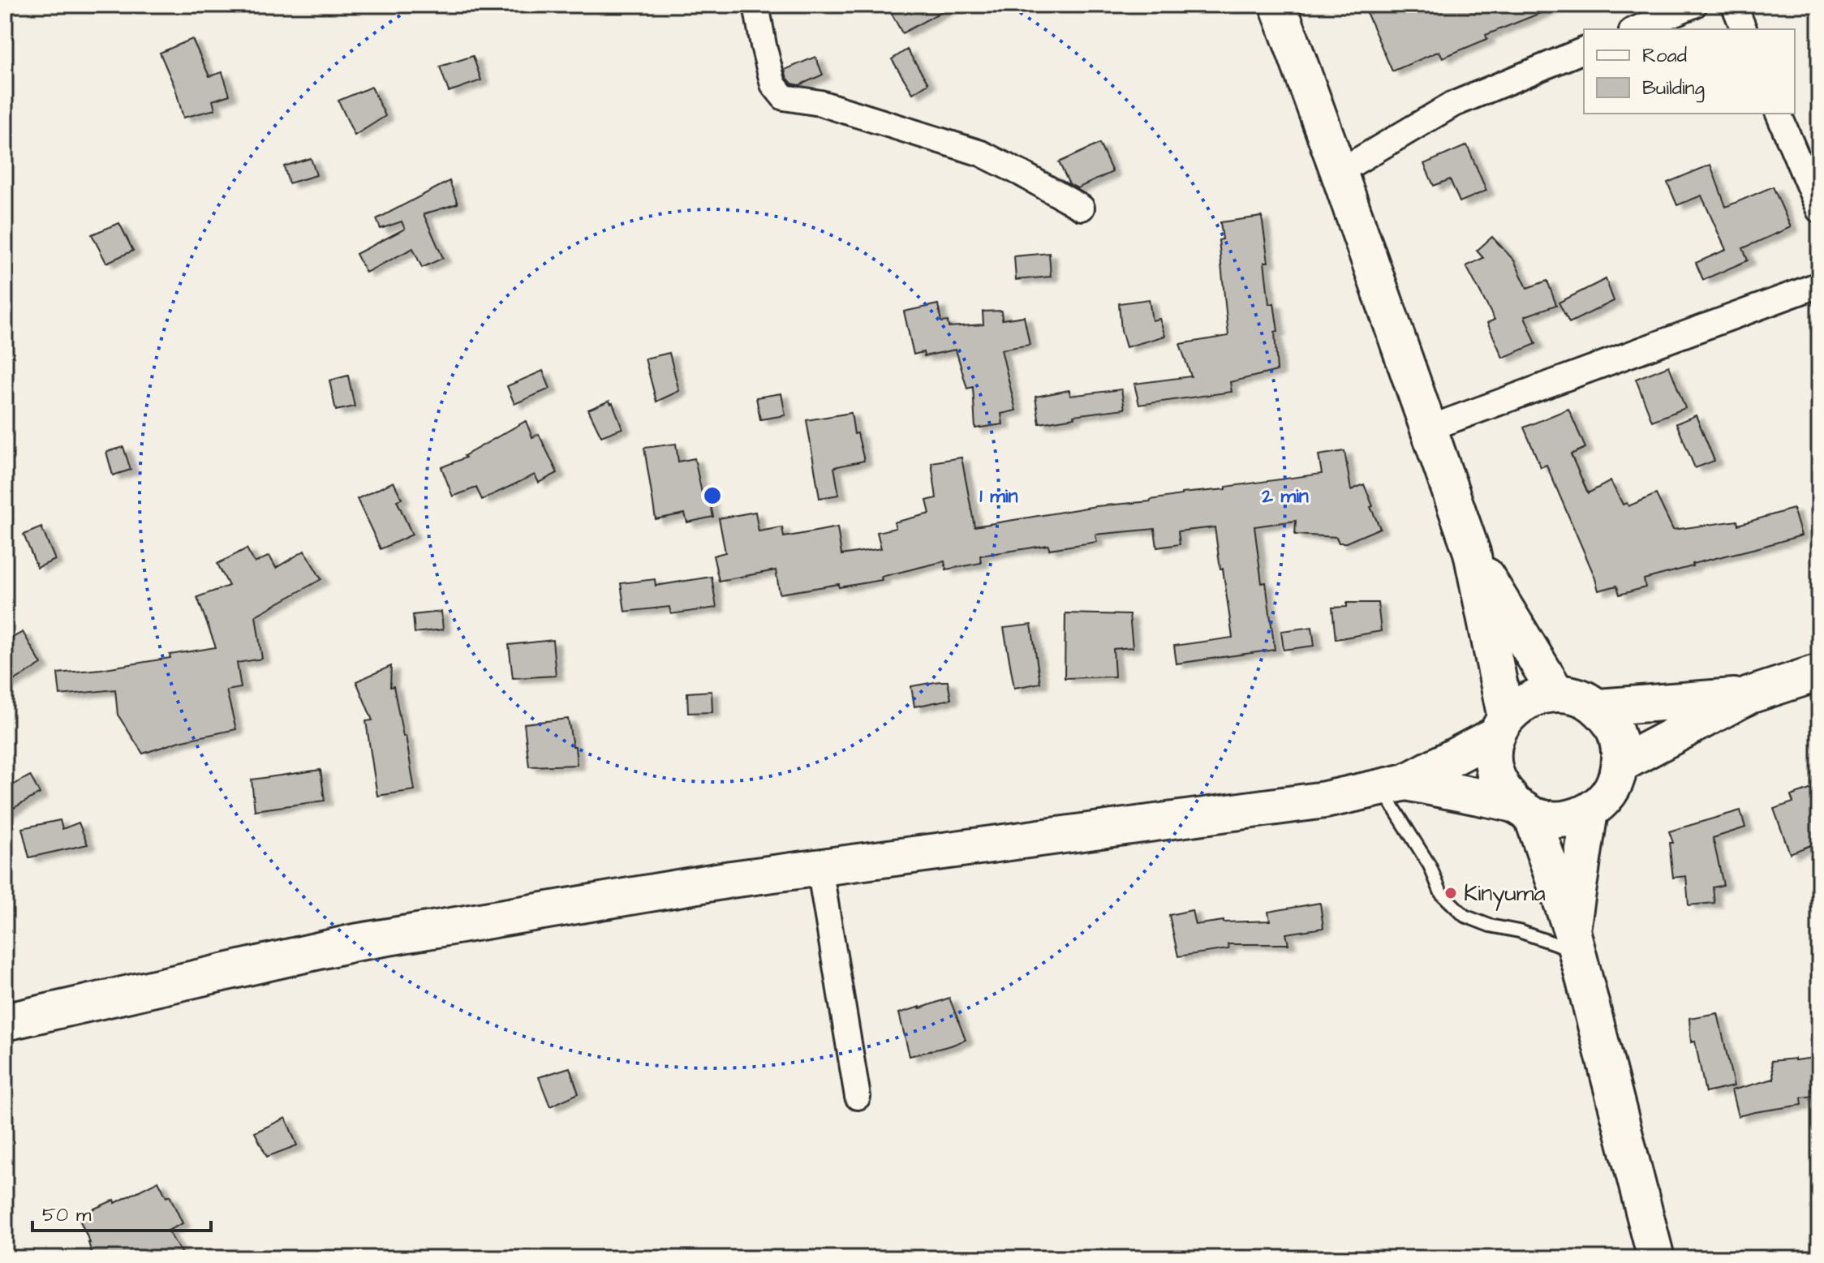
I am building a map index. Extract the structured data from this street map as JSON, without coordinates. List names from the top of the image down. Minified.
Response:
{"places":["Kinyuma"],"legend":["Road","Building"],"scale_bar":"50 m","rings":["1 min","2 min"]}
